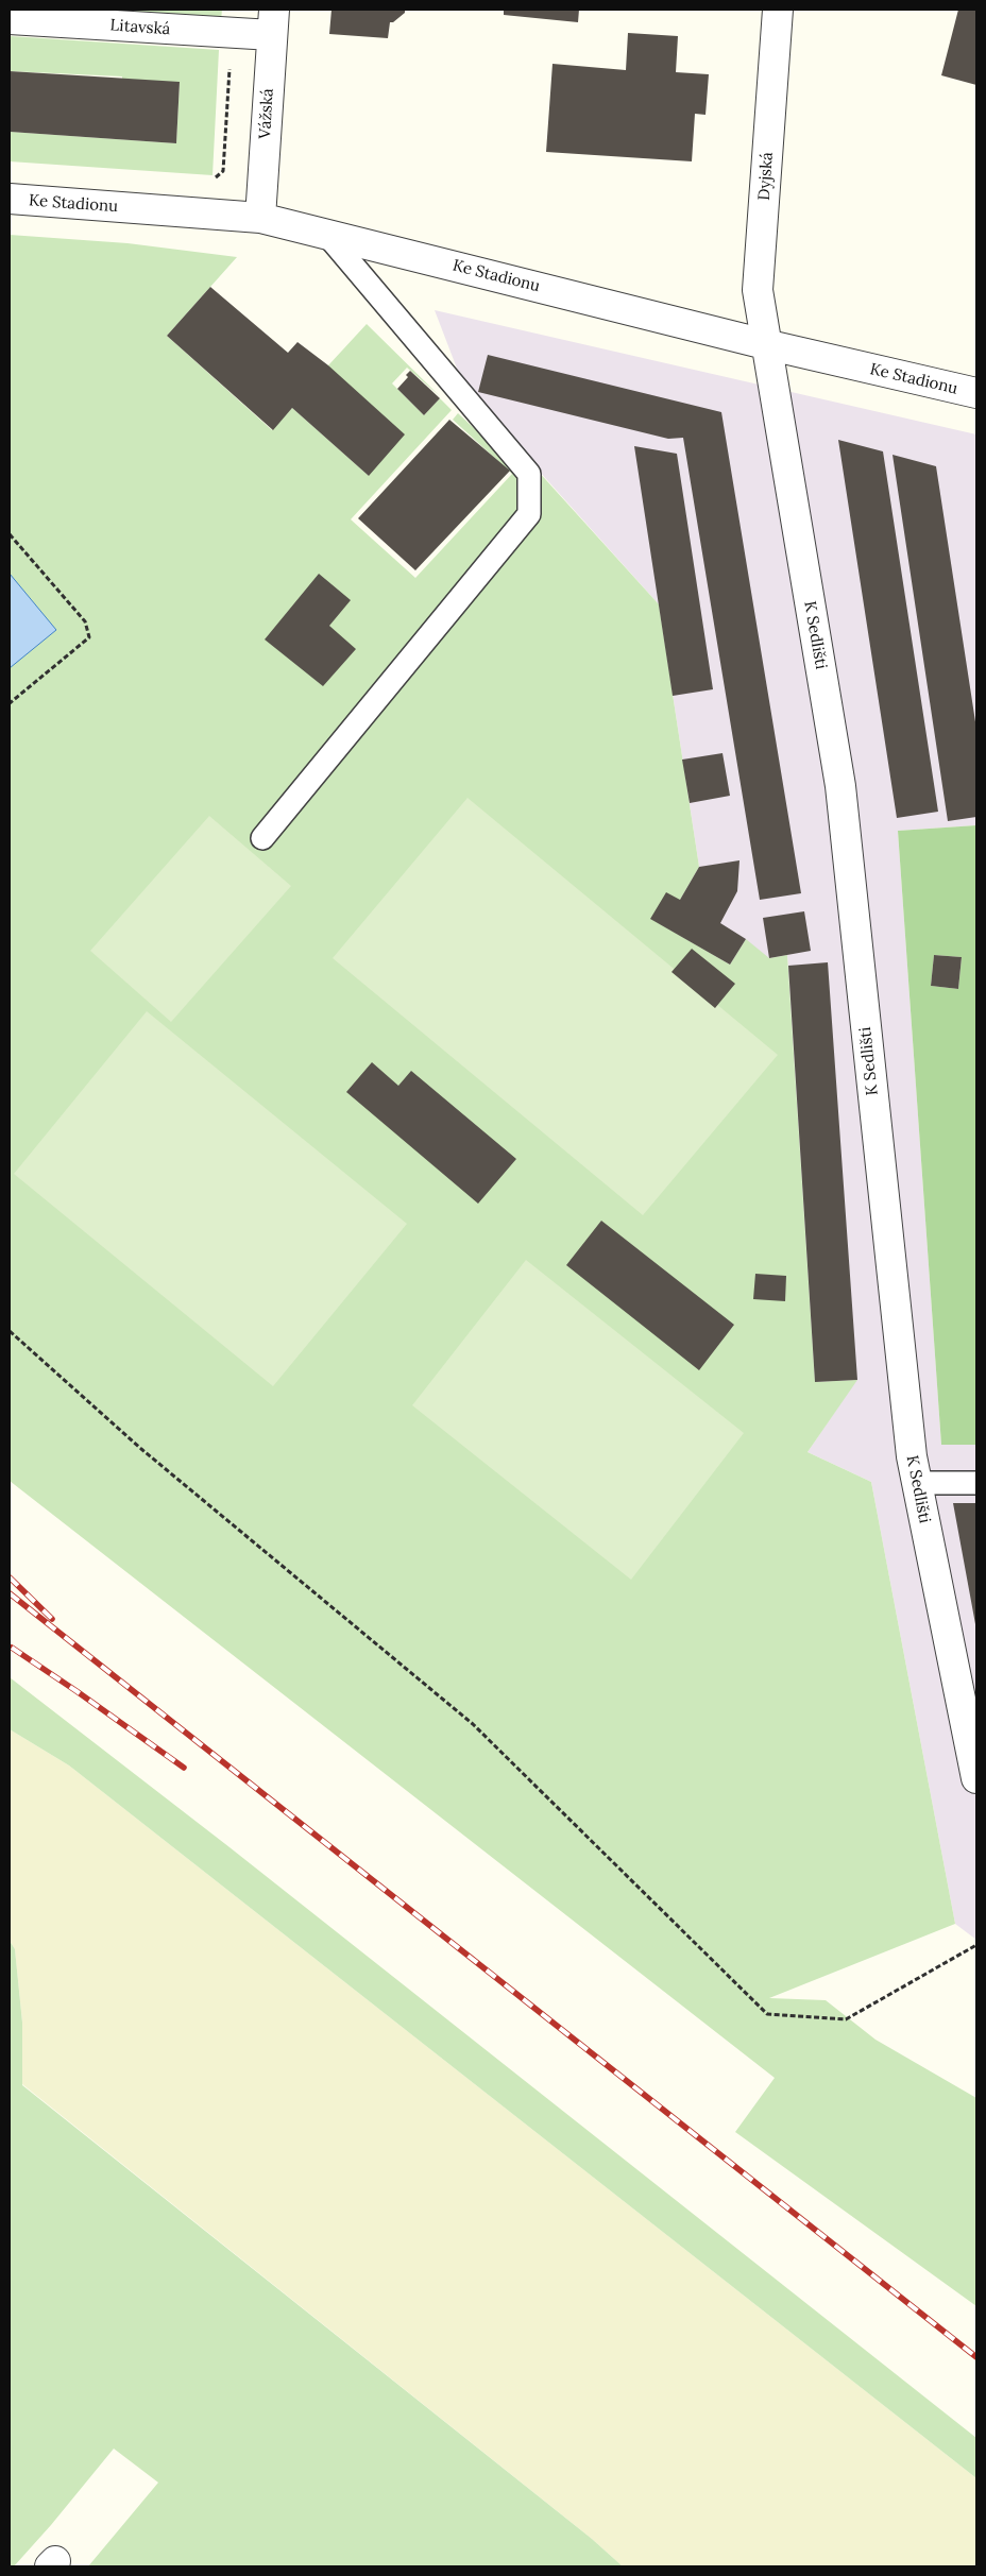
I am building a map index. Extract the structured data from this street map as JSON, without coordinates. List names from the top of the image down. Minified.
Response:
{"streets":{"street":["Litavská","Vážská","Dyjská","Ke Stadionu","K Sedlišti"]},"crossings":[["Litavská","Vážská"],["Vážská","Ke Stadionu"],["Dyjská","Ke Stadionu"],["Dyjská","K Sedlišti"],["Ke Stadionu","K Sedlišti"]]}
